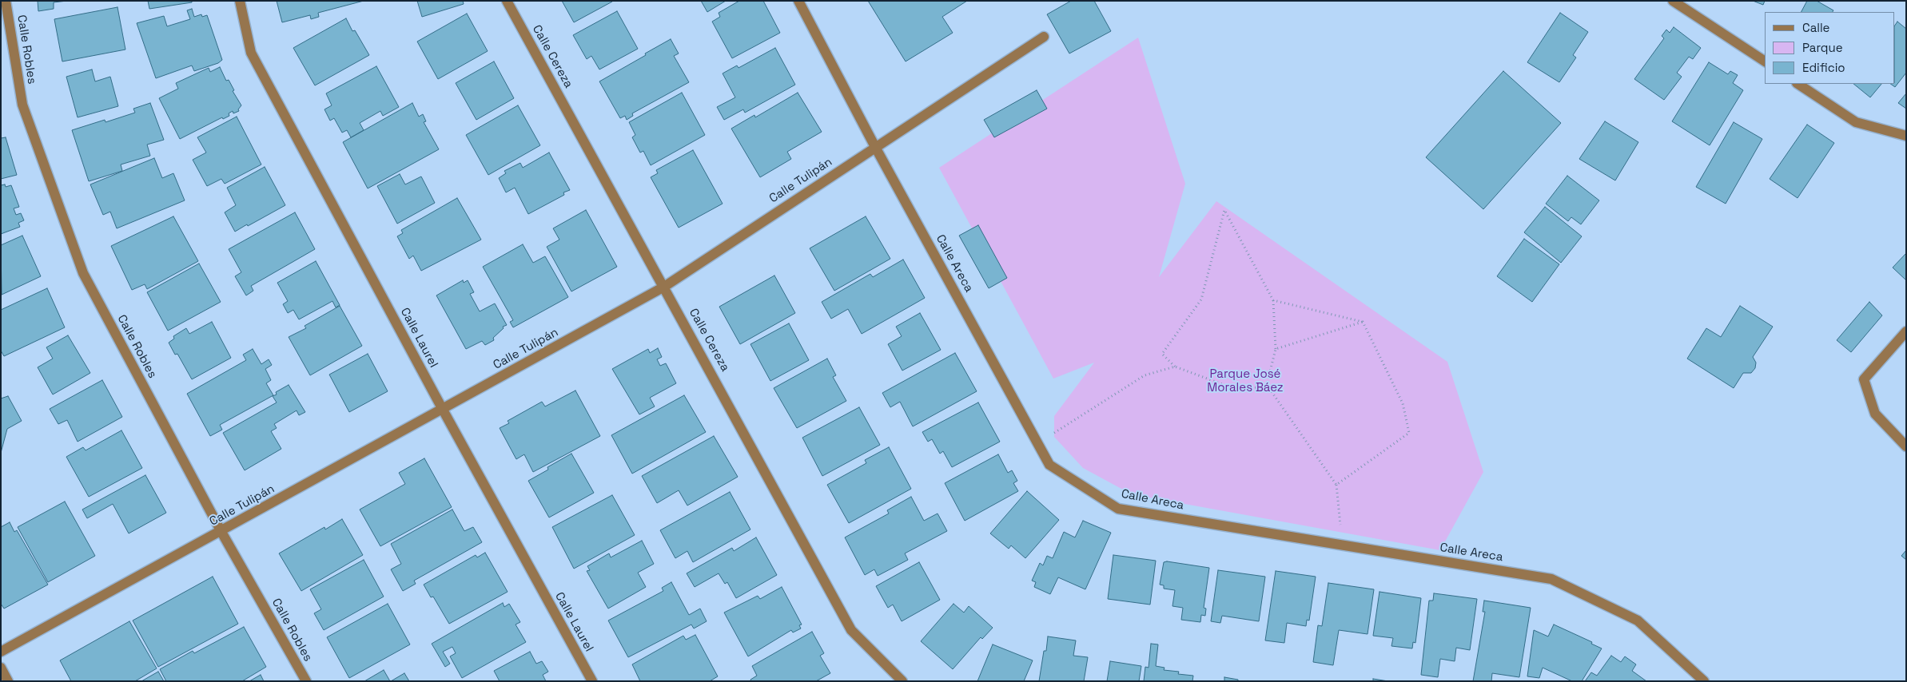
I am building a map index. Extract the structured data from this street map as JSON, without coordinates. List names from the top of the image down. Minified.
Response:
{"streets":{"street":["Calle Robles","Calle Cereza","Calle Tulipán","Calle Areca","Calle Laurel"]},"crossings":[["Calle Robles","Calle Tulipán"],["Calle Cereza","Calle Tulipán"],["Calle Tulipán","Calle Areca"],["Calle Tulipán","Calle Laurel"]],"parks":["Parque José Morales Báez"],"legend":["Calle","Parque","Edificio"]}
